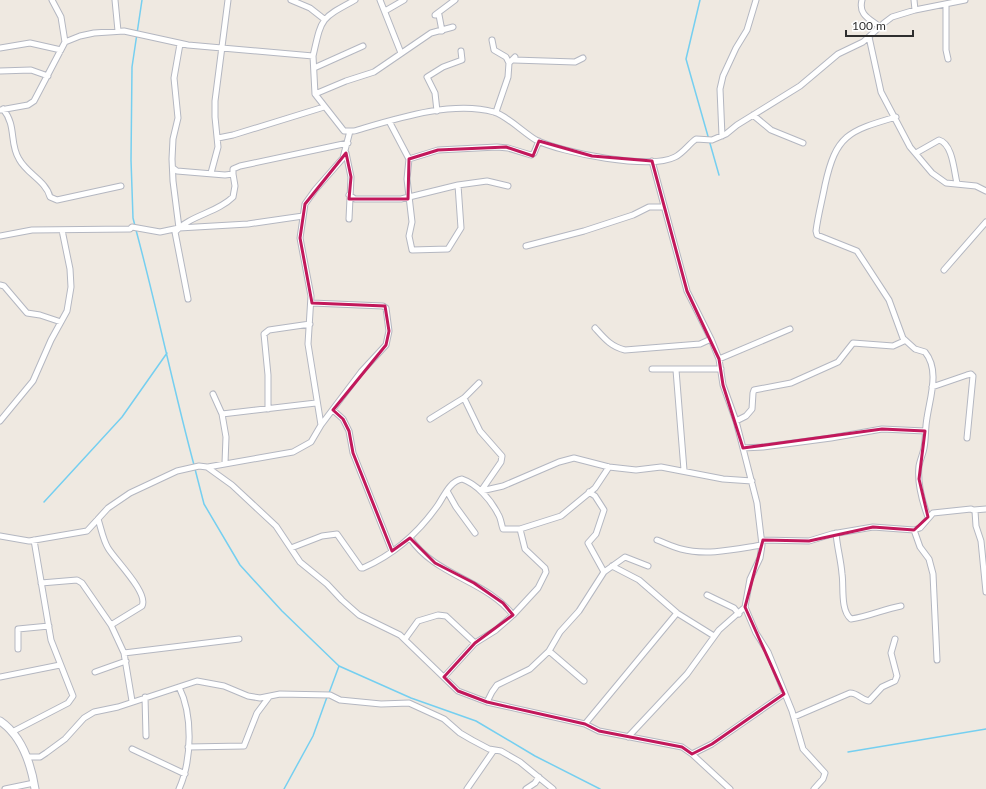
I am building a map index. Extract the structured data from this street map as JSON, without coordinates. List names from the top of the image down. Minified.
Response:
{"scale_bar":"100 m"}
